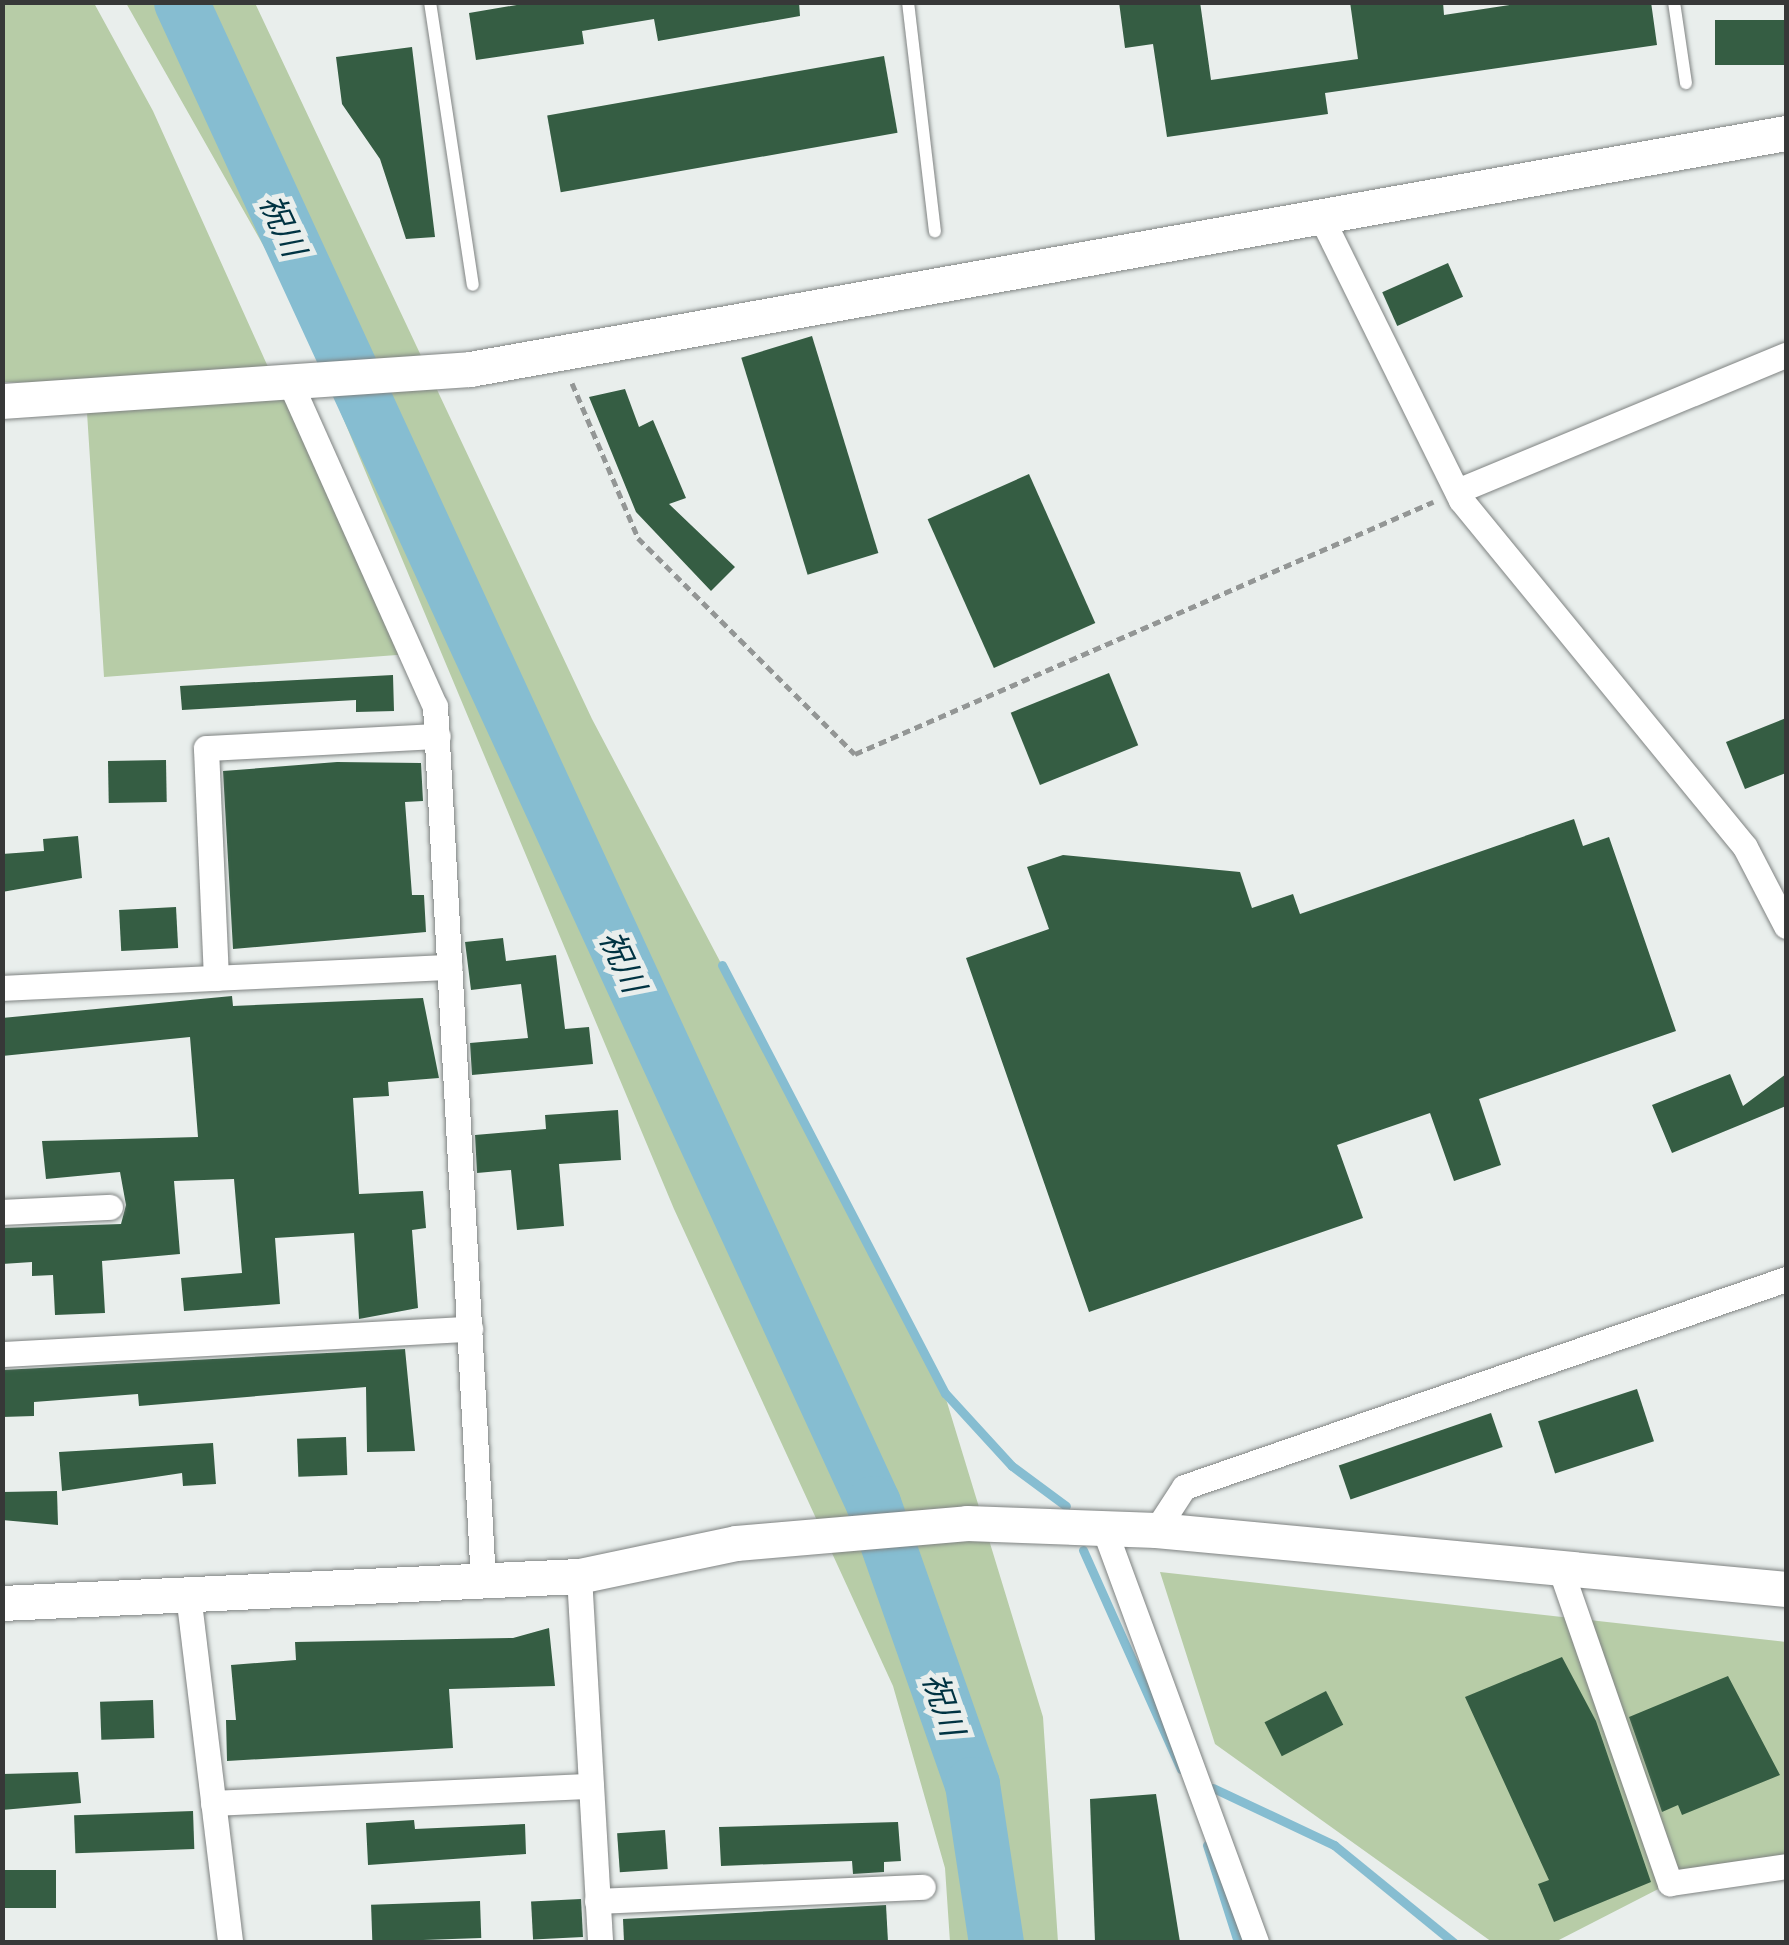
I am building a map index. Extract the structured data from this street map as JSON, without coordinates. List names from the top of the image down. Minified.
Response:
{"water":["祝川"]}
